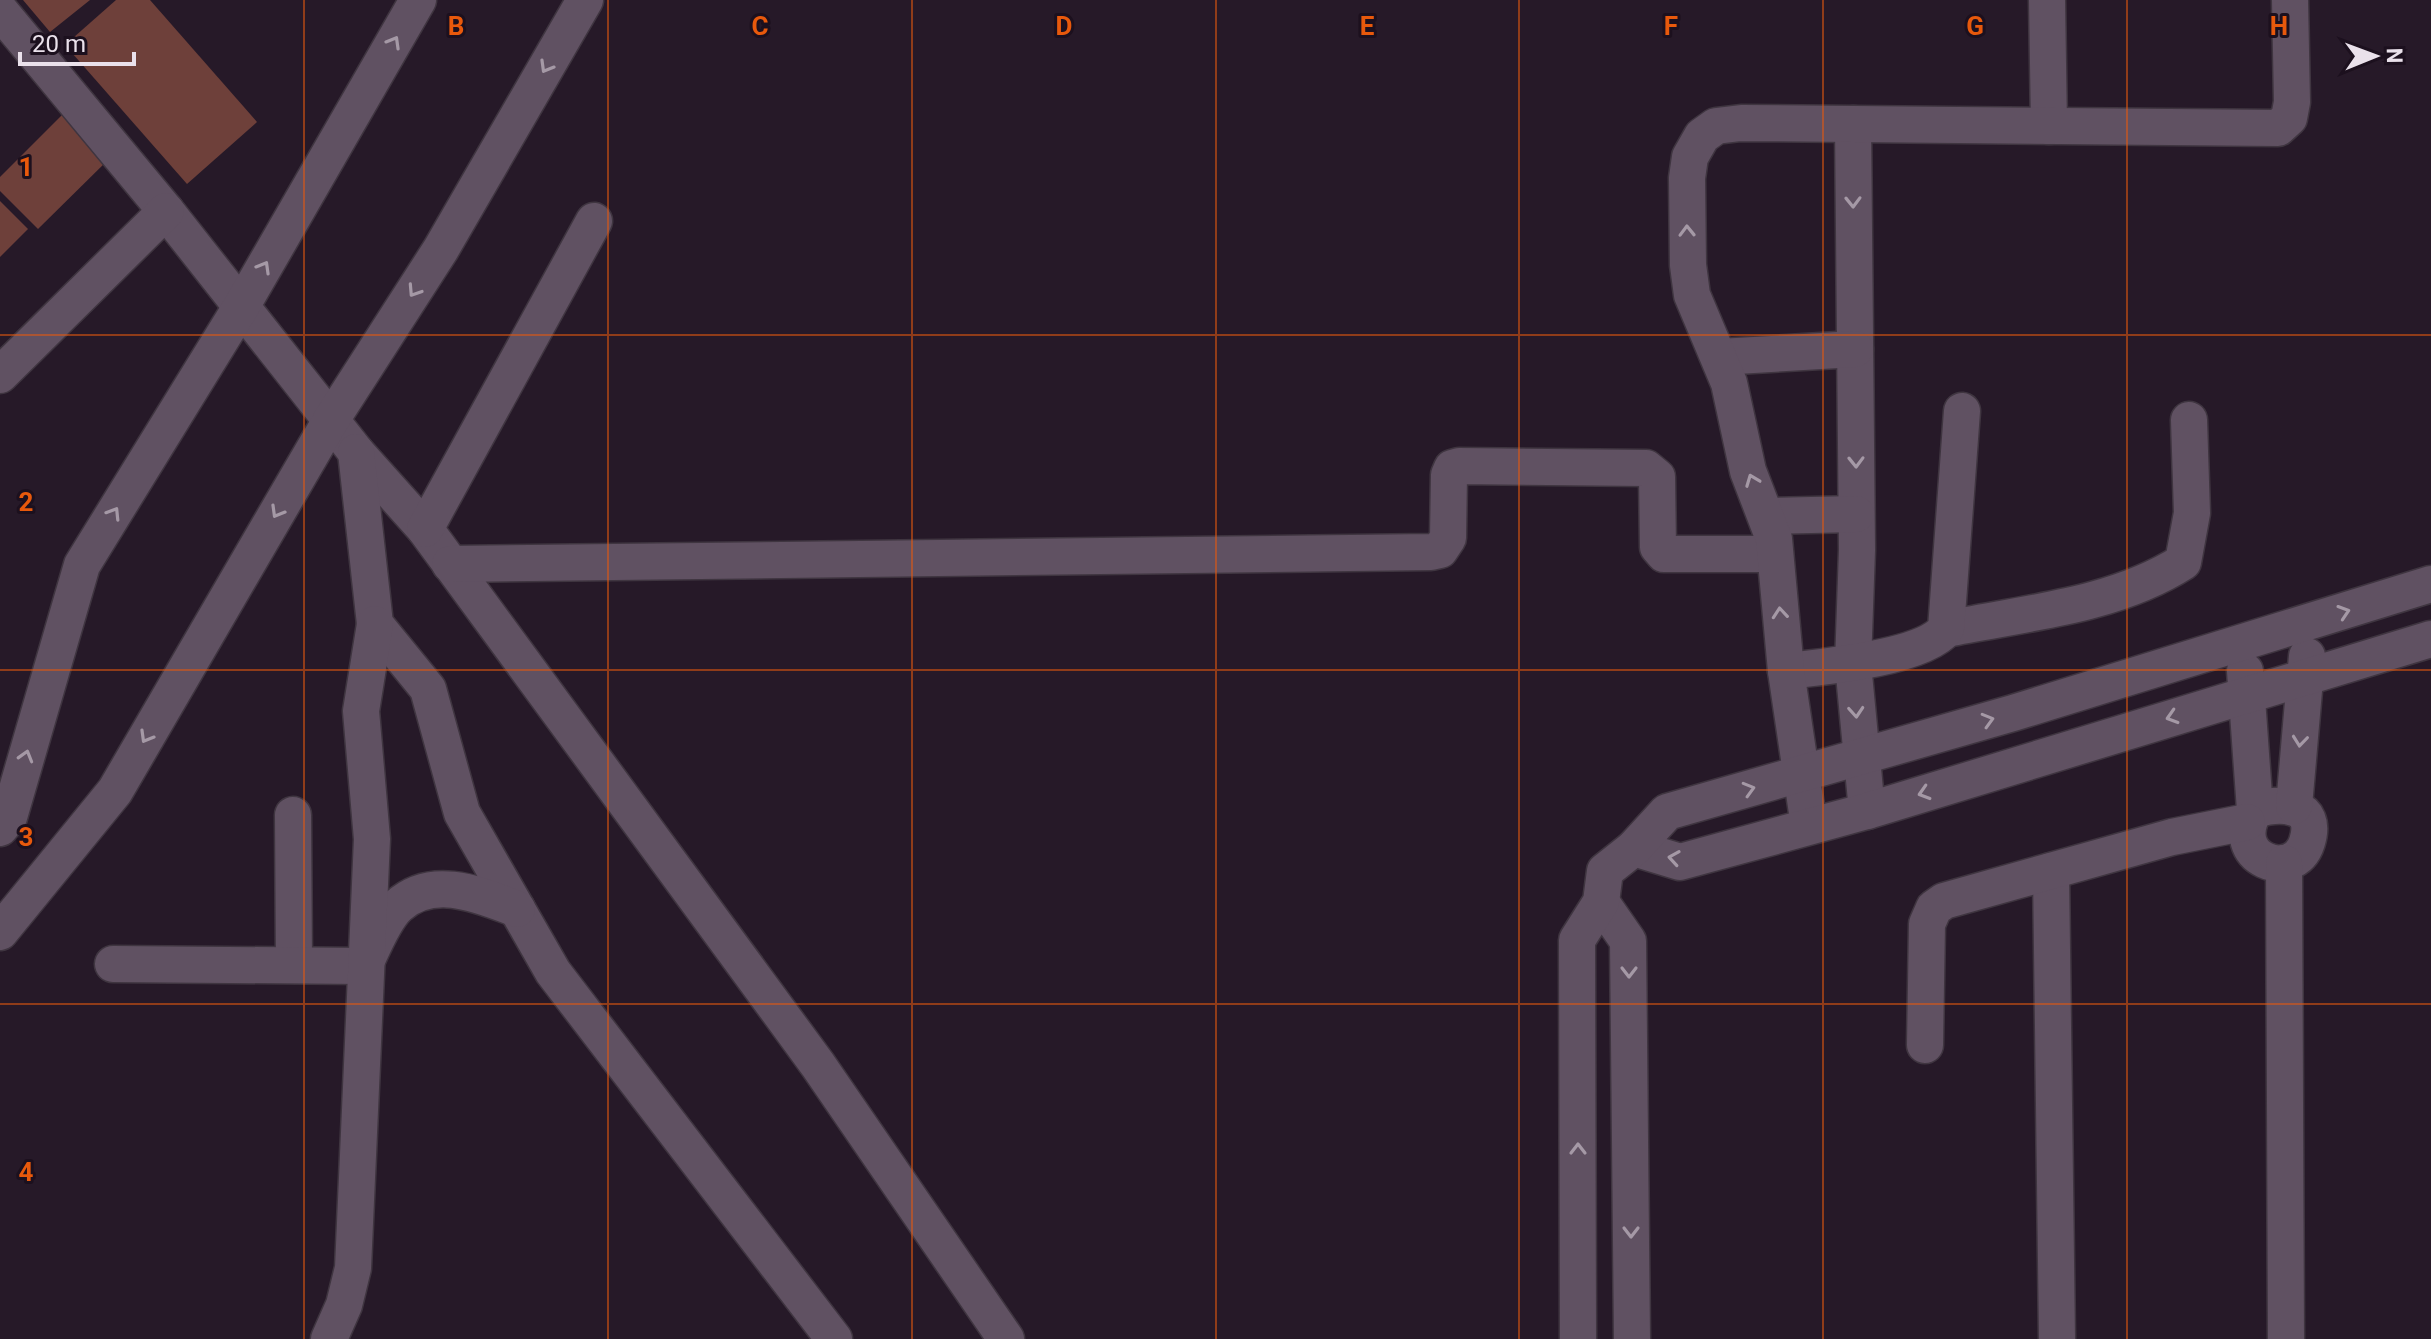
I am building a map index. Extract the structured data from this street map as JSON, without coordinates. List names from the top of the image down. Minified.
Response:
{"scale_bar":"20 m","north":"right","grid":{"columns":["B","C","D","E","F","G","H"],"rows":["1","2","3","4"]}}
